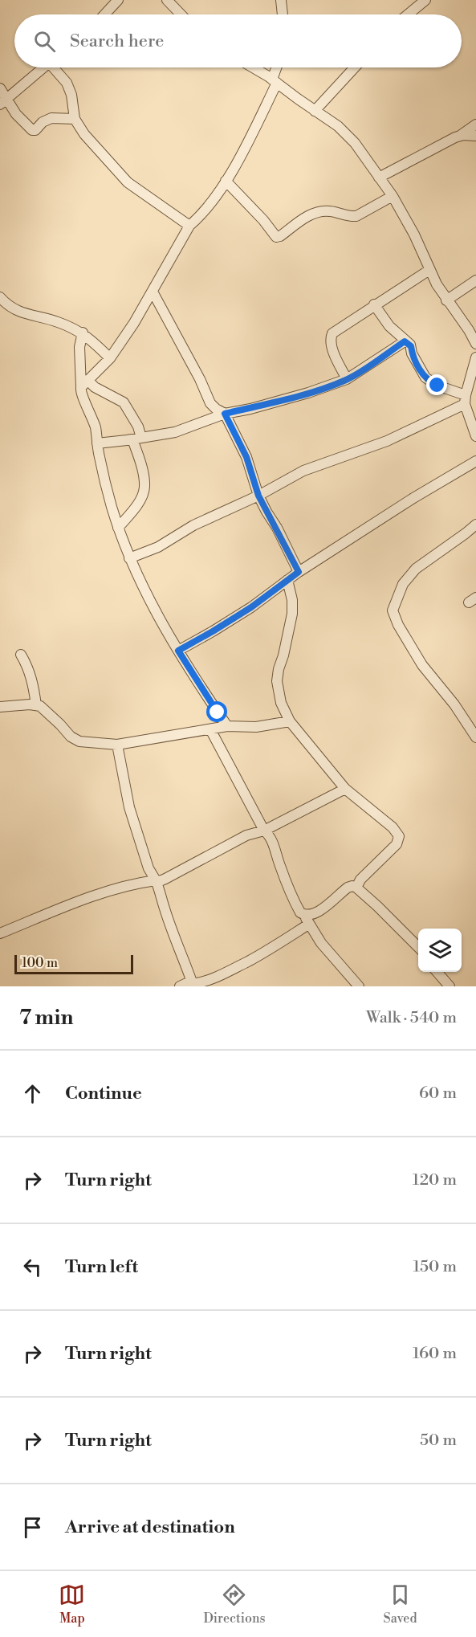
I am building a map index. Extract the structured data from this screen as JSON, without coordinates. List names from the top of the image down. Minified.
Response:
{"scale_bar":"100 m","page":{"search":"Search here","scale":"100 m","heading":["7 min","Walk · 540 m"],"list":[["Continue","60 m"],["Turn right","120 m"],["Turn left","150 m"],["Turn right","160 m"],["Turn right","50 m"],"Arrive at destination"],"nav":["Map","Directions","Saved"]}}
